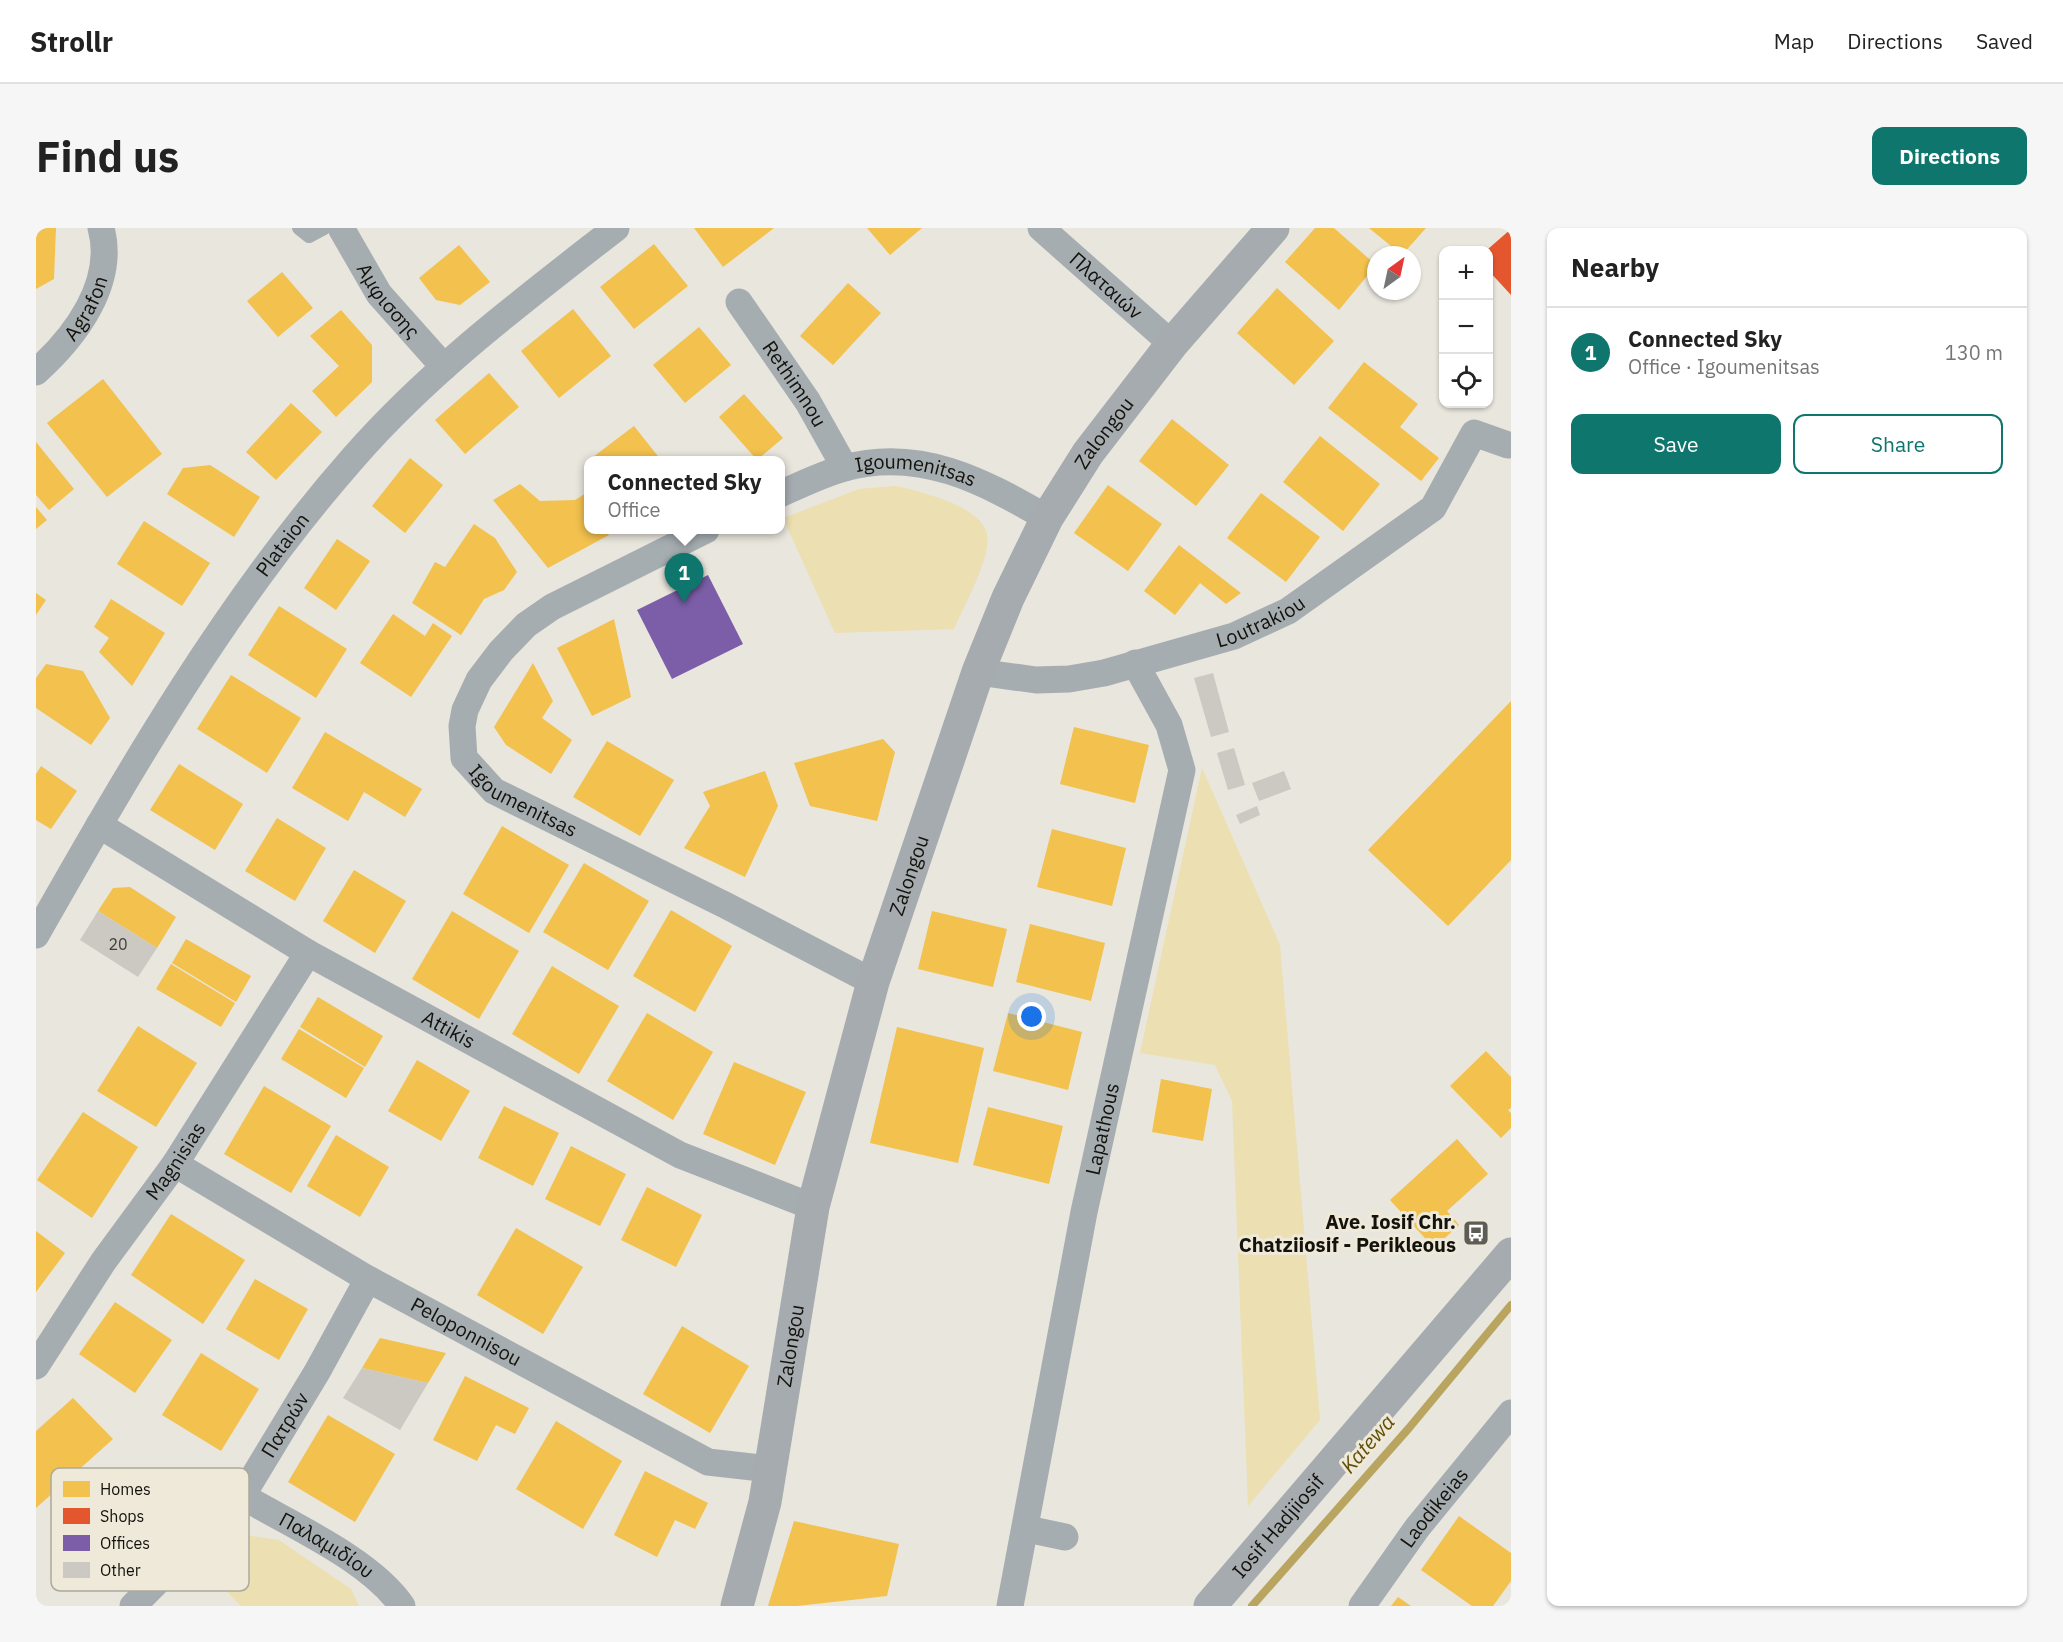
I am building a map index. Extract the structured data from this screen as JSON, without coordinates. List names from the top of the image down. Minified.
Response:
{"streets":{"street":["Πλαταιών","Αμφισσης","Agrafon","Rethimnou","Zalongou","Igoumenitsas","Plataion","Loutrakiou","Attikis","Lapathous","Magnisias","Peloponnisou","Πατρών","Laodikeias","Iosif Hadjiiosif","Παλαμιδίου"]},"crossings":[["Πλαταιών","Zalongou"],["Αμφισσης","Plataion"],["Rethimnou","Igoumenitsas"],["Zalongou","Igoumenitsas"],["Zalongou","Loutrakiou"],["Zalongou","Attikis"],["Zalongou","Peloponnisou"],["Plataion","Attikis"],["Loutrakiou","Lapathous"],["Attikis","Magnisias"],["Magnisias","Peloponnisou"],["Peloponnisou","Πατρών"]],"water":["Katewa"],"places":{"bus stop":["Ave. Iosif Chr. Chatziiosif - Perikleous"]},"house_numbers":["20"],"legend":["Homes","Shops","Offices","Other"],"north":"top right","page":{"header":"Strollr","nav":["Map","Directions","Saved"],"buttons":["Directions",["Save","Share"]],"title":"Find us","heading":"Nearby","map_buttons":["+","−"],"list":[{"mark":"1","name":"Connected Sky","note":"Office · Igoumenitsas","value":"130 m"}],"popup":["Connected Sky","Office"],"pins":"1"}}
